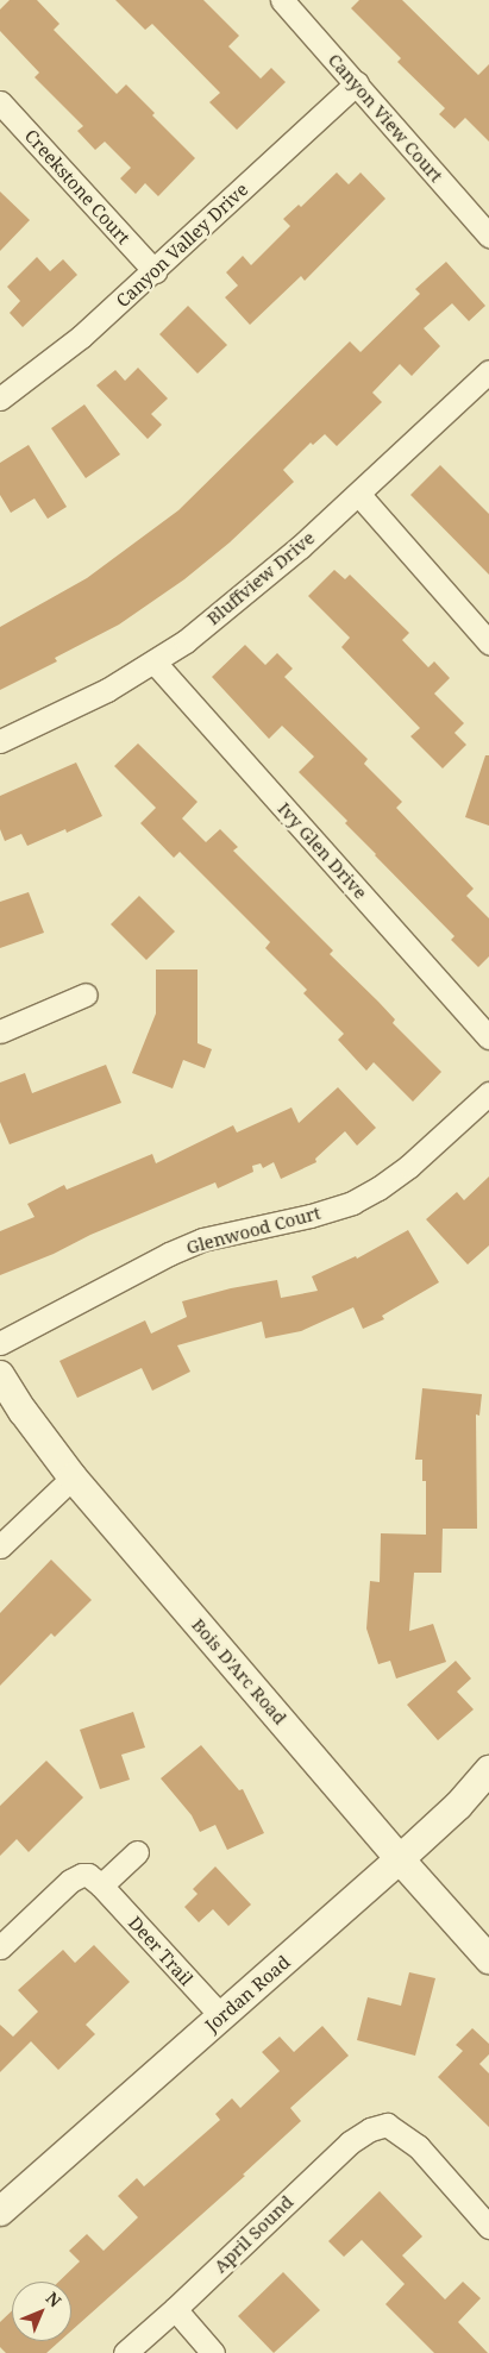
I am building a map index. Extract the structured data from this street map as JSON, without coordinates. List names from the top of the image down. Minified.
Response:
{"streets":{"street":["Canyon View Court","Creekstone Court","Canyon Valley Drive","Bluffview Drive","Ivy Glen Drive","Glenwood Court","Bois D'Arc Road","Deer Trail","Jordan Road","April Sound"]},"crossings":[["Canyon View Court","Canyon Valley Drive"],["Creekstone Court","Canyon Valley Drive"],["Bluffview Drive","Ivy Glen Drive"],["Bois D'Arc Road","Jordan Road"],["Deer Trail","Jordan Road"]],"north":"top right"}
